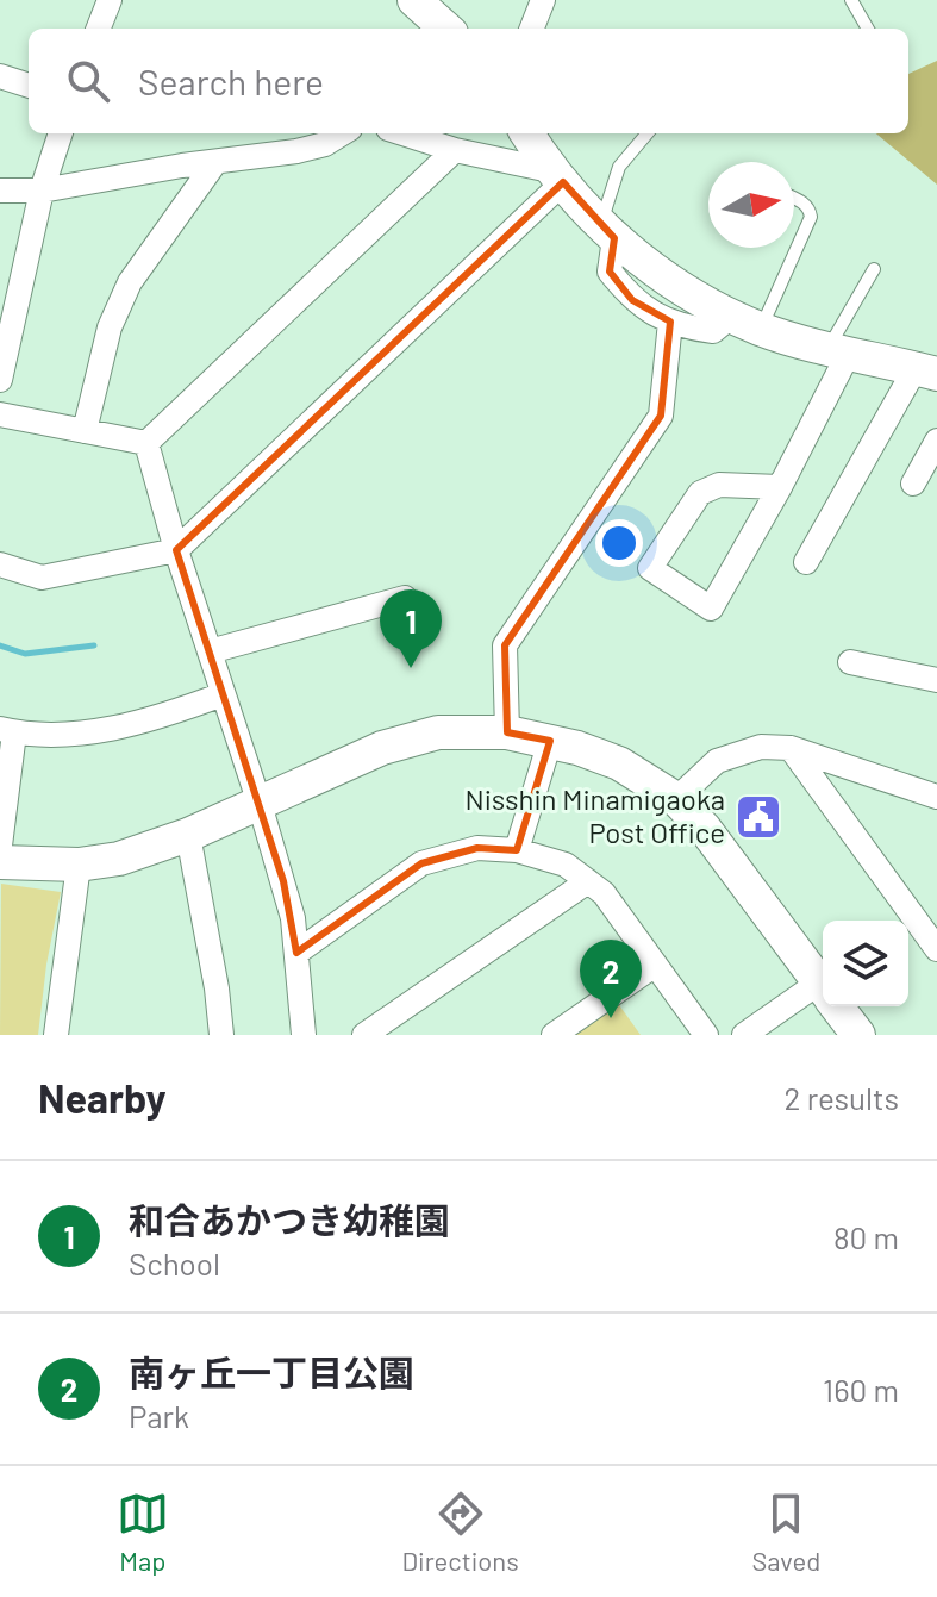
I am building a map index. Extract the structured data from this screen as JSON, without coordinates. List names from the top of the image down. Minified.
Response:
{"places":{"public building":["Nisshin Minamigaoka Post Office"]},"north":"right","page":{"search":"Search here","pins":["1","2"],"heading":["Nearby","2 results"],"list":[{"mark":"1","name":"和合あかつき幼稚園","note":"School","value":"80 m"},{"mark":"2","name":"南ヶ丘一丁目公園","note":"Park","value":"160 m"}],"nav":["Map","Directions","Saved"]}}
